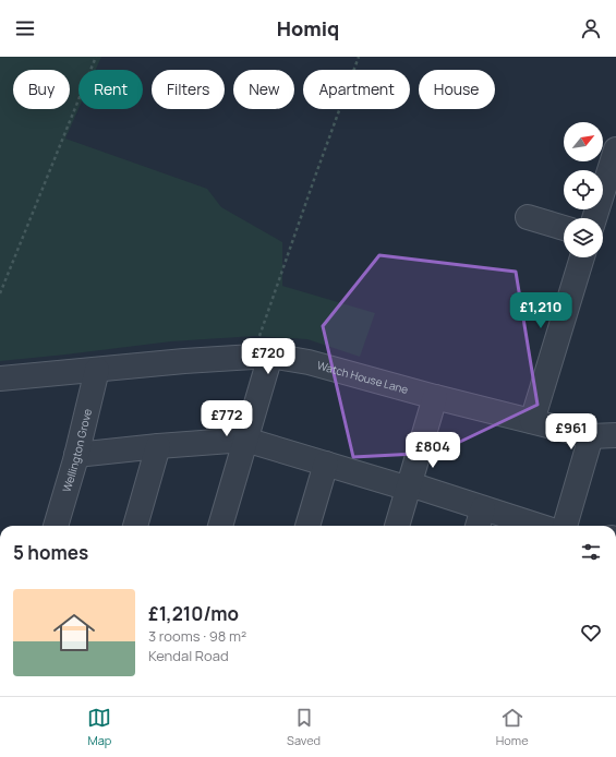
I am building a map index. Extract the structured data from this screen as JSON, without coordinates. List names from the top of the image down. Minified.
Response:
{"streets":{"street":["Watch House Lane","Wellington Grove"]},"crossings":[["Watch House Lane","Wellington Grove"]],"north":"top right","page":{"header":"Homiq","chip":["Buy","Rent","Filters","New","Apartment","House"],"price":["£1,210","£720","£772","£961","£804"],"heading":"5 homes","list":[{"name":"£1,210/mo","note":"3 rooms · 98 m² · Kendal Road"}],"tabs":["Map","Saved","Home"]}}
